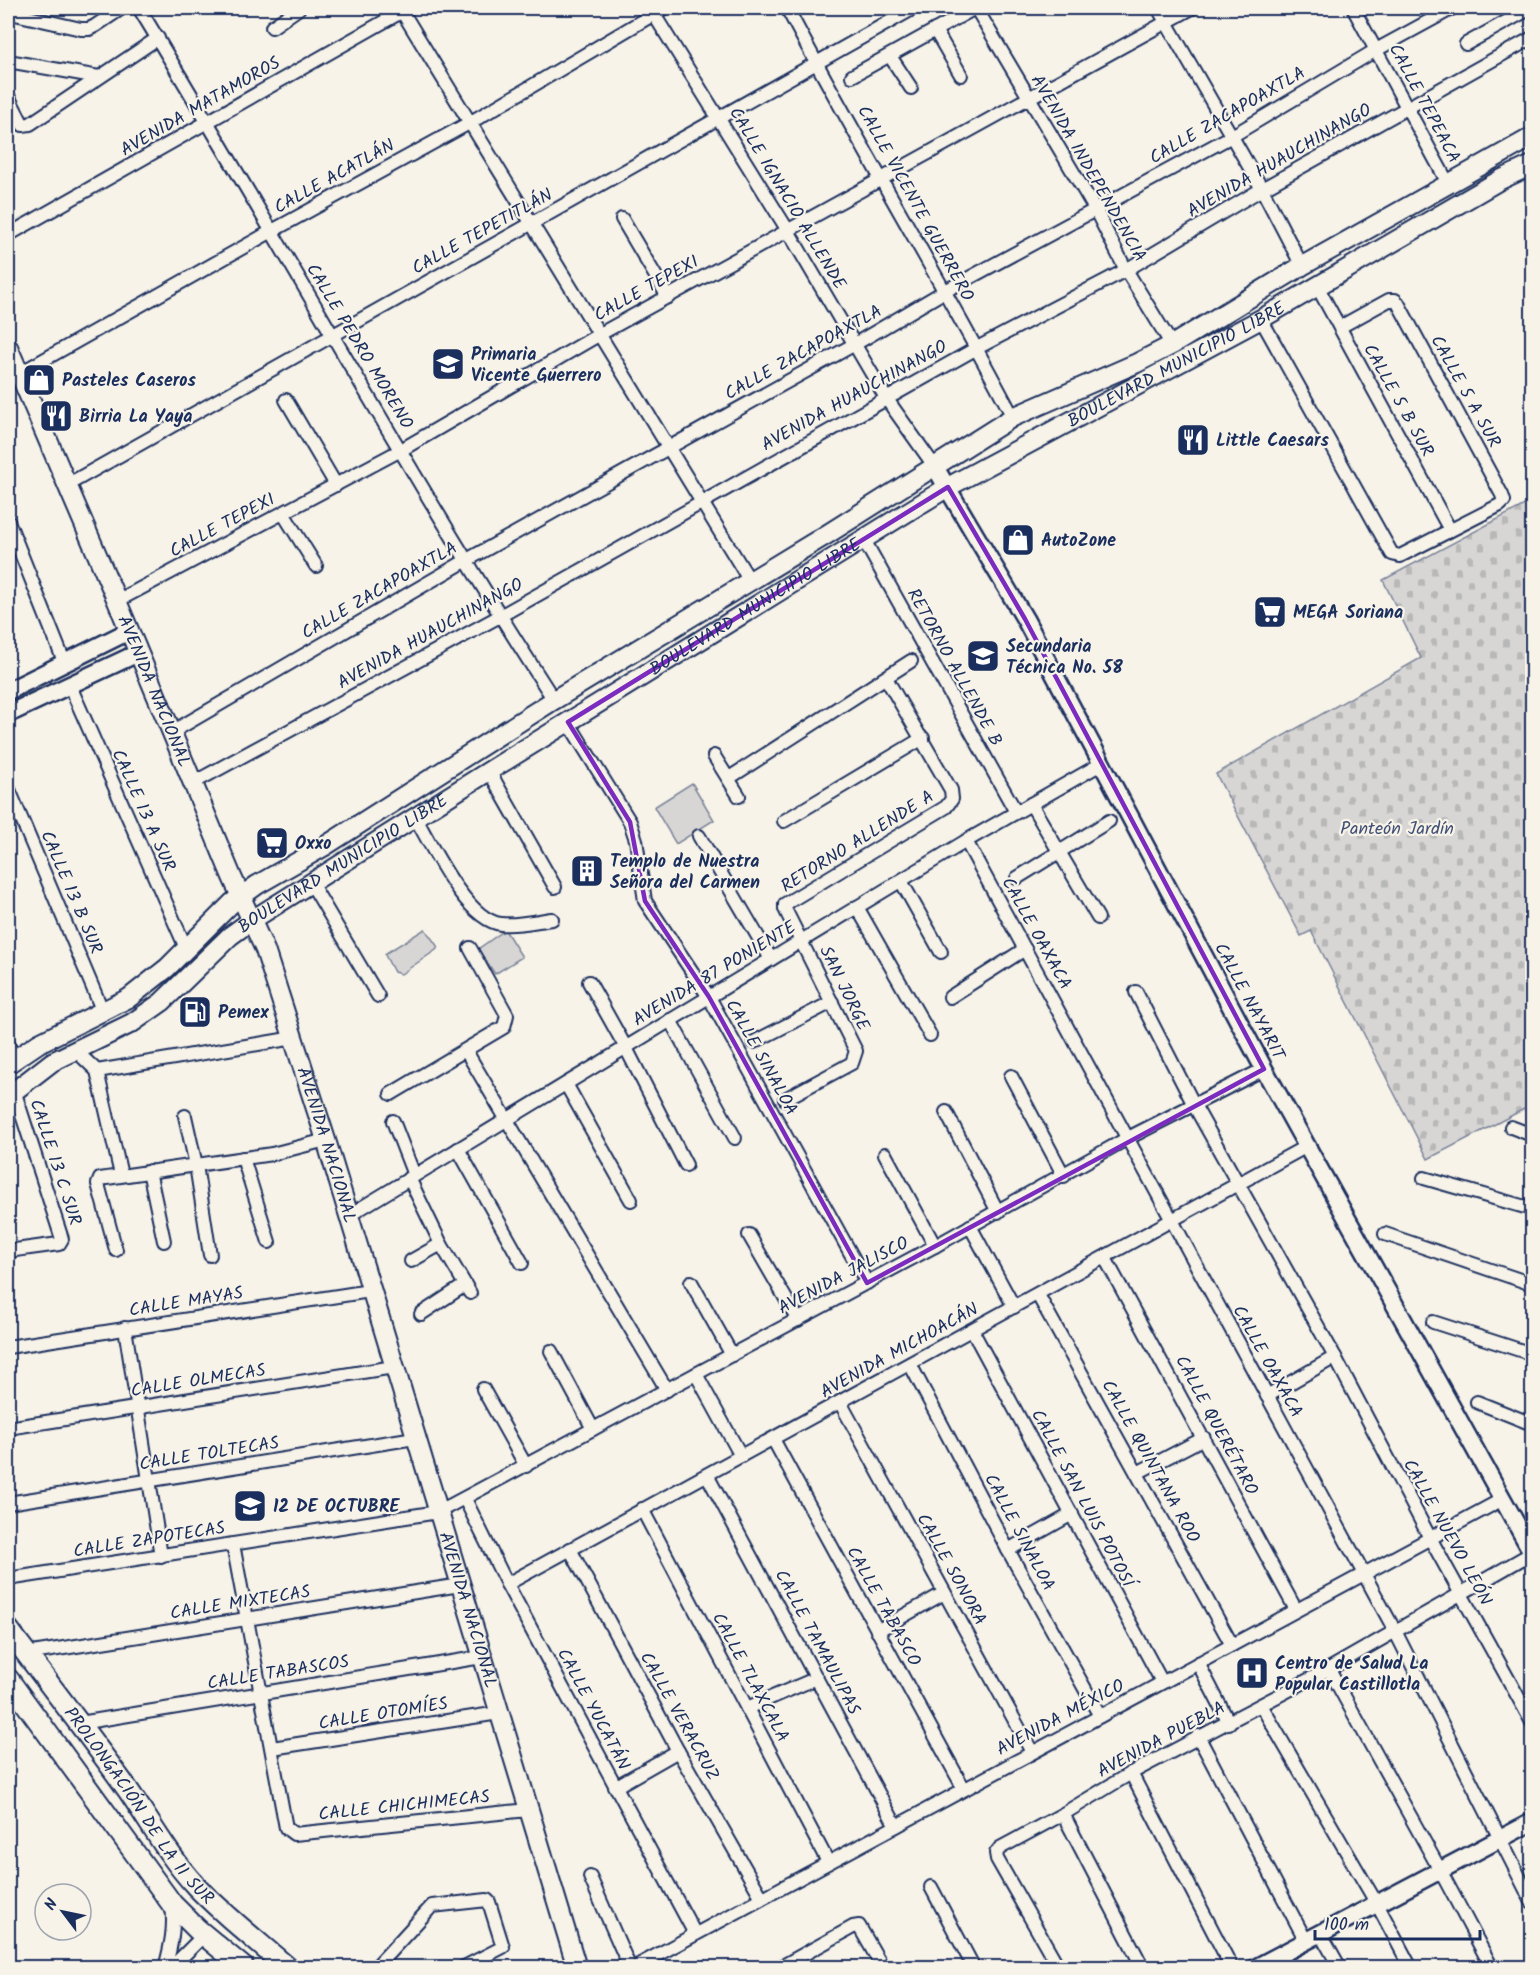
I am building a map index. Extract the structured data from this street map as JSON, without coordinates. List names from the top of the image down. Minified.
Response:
{"streets":{"main road":["BOULEVARD MUNICIPIO LIBRE","AVENIDA NACIONAL","PROLONGACIÓN DE LA 11 SUR"],"street":["CALLE TEPEACA","AVENIDA MATAMOROS","CALLE ZACAPOAXTLA","AVENIDA HUAUCHINANGO","AVENIDA INDEPENDENCIA","CALLE ACATLÁN","CALLE IGNACIO ALLENDE","CALLE VICENTE GUERRERO","CALLE TEPETITLÁN","CALLE TEPEXI","CALLE PEDRO MORENO","CALLE 5 A SUR","CALLE 5 B SUR","RETORNO ALLENDE B","CALLE 13 A SUR","RETORNO ALLENDE A","CALLE 13 B SUR","CALLE OAXACA","AVENIDA 87 PONIENTE","SAN JORGE","CALLE NAYARIT","CALLE SINALOA","CALLE 13 C SUR","AVENIDA JALISCO","CALLE MAYAS","AVENIDA MICHOACÁN","CALLE OLMECAS","CALLE QUERÉTARO","CALLE TOLTECAS","CALLE QUINTANA ROO","CALLE SAN LUIS POTOSÍ","CALLE NUEVO LEÓN","CALLE ZAPOTECAS","CALLE SONORA","CALLE MIXTECAS","CALLE TABASCO","CALLE TAMAULIPAS","CALLE TABASCOS","CALLE TLAXCALA","CALLE YUCATÁN","CALLE OTOMÍES","CALLE VERACRUZ","AVENIDA MÉXICO","AVENIDA PUEBLA","CALLE CHICHIMECAS"]},"crossings":[["CALLE TEPEACA","CALLE ZACAPOAXTLA"],["CALLE TEPEACA","AVENIDA HUAUCHINANGO"],["CALLE TEPEACA","BOULEVARD MUNICIPIO LIBRE"],["AVENIDA MATAMOROS","CALLE PEDRO MORENO"],["CALLE ZACAPOAXTLA","AVENIDA INDEPENDENCIA"],["CALLE ZACAPOAXTLA","CALLE IGNACIO ALLENDE"],["CALLE ZACAPOAXTLA","CALLE VICENTE GUERRERO"],["CALLE ZACAPOAXTLA","CALLE PEDRO MORENO"],["CALLE ZACAPOAXTLA","AVENIDA NACIONAL"],["AVENIDA HUAUCHINANGO","AVENIDA INDEPENDENCIA"],["AVENIDA HUAUCHINANGO","CALLE IGNACIO ALLENDE"],["AVENIDA HUAUCHINANGO","CALLE VICENTE GUERRERO"],["AVENIDA HUAUCHINANGO","CALLE PEDRO MORENO"],["AVENIDA HUAUCHINANGO","AVENIDA NACIONAL"],["AVENIDA INDEPENDENCIA","CALLE TEPEXI"],["AVENIDA INDEPENDENCIA","BOULEVARD MUNICIPIO LIBRE"],["CALLE ACATLÁN","CALLE IGNACIO ALLENDE"],["CALLE ACATLÁN","CALLE PEDRO MORENO"],["CALLE ACATLÁN","AVENIDA NACIONAL"],["CALLE IGNACIO ALLENDE","CALLE TEPETITLÁN"],["CALLE IGNACIO ALLENDE","CALLE TEPEXI"],["CALLE IGNACIO ALLENDE","BOULEVARD MUNICIPIO LIBRE"],["CALLE IGNACIO ALLENDE","CALLE NAYARIT"],["CALLE VICENTE GUERRERO","CALLE TEPETITLÁN"],["CALLE VICENTE GUERRERO","CALLE TEPEXI"],["CALLE VICENTE GUERRERO","BOULEVARD MUNICIPIO LIBRE"],["CALLE TEPETITLÁN","CALLE PEDRO MORENO"],["CALLE TEPETITLÁN","AVENIDA NACIONAL"],["CALLE TEPEXI","CALLE PEDRO MORENO"],["CALLE TEPEXI","AVENIDA NACIONAL"],["CALLE PEDRO MORENO","BOULEVARD MUNICIPIO LIBRE"],["BOULEVARD MUNICIPIO LIBRE","CALLE 5 B SUR"],["BOULEVARD MUNICIPIO LIBRE","RETORNO ALLENDE B"],["BOULEVARD MUNICIPIO LIBRE","AVENIDA NACIONAL"],["BOULEVARD MUNICIPIO LIBRE","CALLE 13 A SUR"],["BOULEVARD MUNICIPIO LIBRE","CALLE 13 B SUR"],["BOULEVARD MUNICIPIO LIBRE","CALLE NAYARIT"],["BOULEVARD MUNICIPIO LIBRE","CALLE SINALOA"],["BOULEVARD MUNICIPIO LIBRE","CALLE 13 C SUR"],["CALLE 5 A SUR","CALLE 5 B SUR"],["RETORNO ALLENDE B","AVENIDA 87 PONIENTE"],["AVENIDA NACIONAL","AVENIDA 87 PONIENTE"],["AVENIDA NACIONAL","AVENIDA JALISCO"],["AVENIDA NACIONAL","CALLE MAYAS"],["AVENIDA NACIONAL","CALLE OLMECAS"],["AVENIDA NACIONAL","CALLE TOLTECAS"],["AVENIDA NACIONAL","CALLE ZAPOTECAS"],["AVENIDA NACIONAL","CALLE MIXTECAS"],["AVENIDA NACIONAL","CALLE TABASCOS"],["AVENIDA NACIONAL","CALLE OTOMÍES"],["AVENIDA NACIONAL","CALLE CHICHIMECAS"],["RETORNO ALLENDE A","AVENIDA 87 PONIENTE"],["RETORNO ALLENDE A","SAN JORGE"],["CALLE OAXACA","AVENIDA 87 PONIENTE"],["CALLE OAXACA","AVENIDA JALISCO"],["CALLE OAXACA","AVENIDA MICHOACÁN"],["CALLE OAXACA","AVENIDA MÉXICO"],["CALLE OAXACA","AVENIDA PUEBLA"],["AVENIDA 87 PONIENTE","SAN JORGE"],["AVENIDA 87 PONIENTE","CALLE NAYARIT"],["AVENIDA 87 PONIENTE","CALLE SINALOA"],["CALLE NAYARIT","AVENIDA JALISCO"],["CALLE NAYARIT","AVENIDA MICHOACÁN"],["CALLE NAYARIT","AVENIDA MÉXICO"],["CALLE NAYARIT","AVENIDA PUEBLA"],["CALLE SINALOA","AVENIDA JALISCO"],["CALLE SINALOA","AVENIDA MICHOACÁN"],["CALLE SINALOA","AVENIDA MÉXICO"],["AVENIDA JALISCO","CALLE NUEVO LEÓN"],["AVENIDA JALISCO","CALLE ZAPOTECAS"],["AVENIDA JALISCO","CALLE YUCATÁN"],["AVENIDA MICHOACÁN","CALLE QUERÉTARO"],["AVENIDA MICHOACÁN","CALLE QUINTANA ROO"],["AVENIDA MICHOACÁN","CALLE SAN LUIS POTOSÍ"],["AVENIDA MICHOACÁN","CALLE NUEVO LEÓN"],["AVENIDA MICHOACÁN","CALLE SONORA"],["AVENIDA MICHOACÁN","CALLE TABASCO"],["AVENIDA MICHOACÁN","CALLE TAMAULIPAS"],["AVENIDA MICHOACÁN","CALLE TLAXCALA"],["AVENIDA MICHOACÁN","CALLE YUCATÁN"],["AVENIDA MICHOACÁN","CALLE VERACRUZ"],["CALLE QUERÉTARO","AVENIDA MÉXICO"],["CALLE QUINTANA ROO","AVENIDA MÉXICO"],["CALLE SAN LUIS POTOSÍ","AVENIDA MÉXICO"],["CALLE NUEVO LEÓN","AVENIDA MÉXICO"],["CALLE NUEVO LEÓN","AVENIDA PUEBLA"],["CALLE SONORA","AVENIDA MÉXICO"],["CALLE MIXTECAS","PROLONGACIÓN DE LA 11 SUR"],["CALLE TABASCO","AVENIDA MÉXICO"],["CALLE TAMAULIPAS","AVENIDA MÉXICO"],["CALLE TABASCOS","PROLONGACIÓN DE LA 11 SUR"],["CALLE TLAXCALA","AVENIDA MÉXICO"],["CALLE YUCATÁN","AVENIDA MÉXICO"],["CALLE OTOMÍES","CALLE CHICHIMECAS"],["CALLE VERACRUZ","AVENIDA MÉXICO"]],"parks":["Panteón Jardín"],"places":{"school or university":["Primaria Vicente Guerrero","Secundaria Técnica No. 58","12 DE OCTUBRE"],"shop":["Pasteles Caseros","AutoZone"],"restaurant":["Birria La Yaya","Little Caesars"],"supermarket":["MEGA Soriana","Oxxo"],"building":["Templo de Nuestra Señora del Carmen"],"fuel station":["Pemex"],"hospital":["Centro de Salud La Popular Castillotla"]},"scale_bar":"100 m","north":"top left"}
